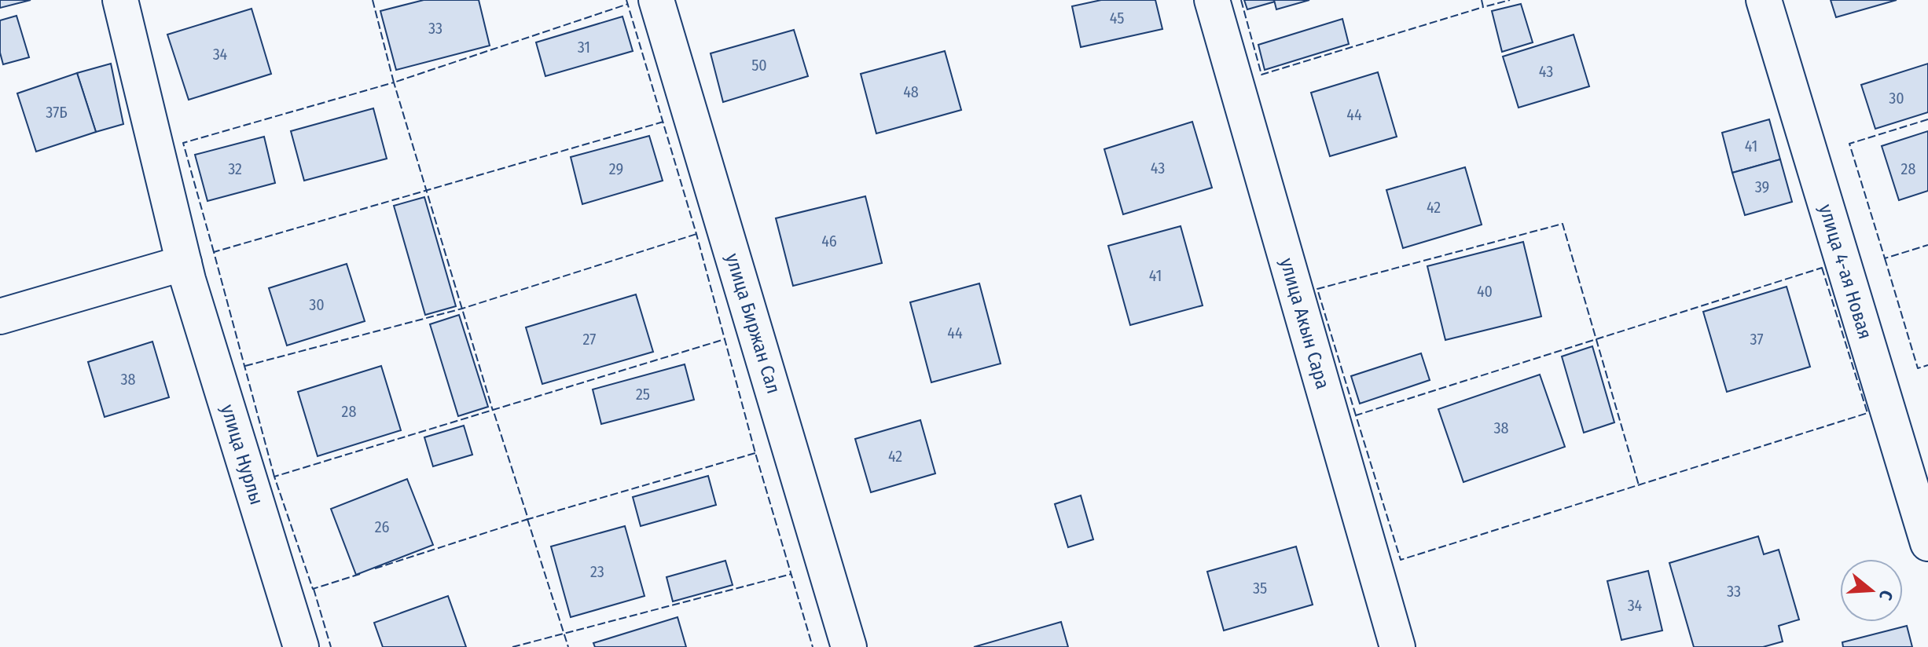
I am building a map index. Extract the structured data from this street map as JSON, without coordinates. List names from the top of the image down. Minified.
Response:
{"streets":{"street":["улица 4-ая Новая","улица Биржан Сал","улица Акын Сара","улица Нурлы"]},"house_numbers":["45","33","31","34","50","43","48","30","37Б","44","41","43","32","29","28","39","42","46","41","40","30","44","27","37","38","25","28","38","42","26","23","35","33","34"],"north":"right"}
